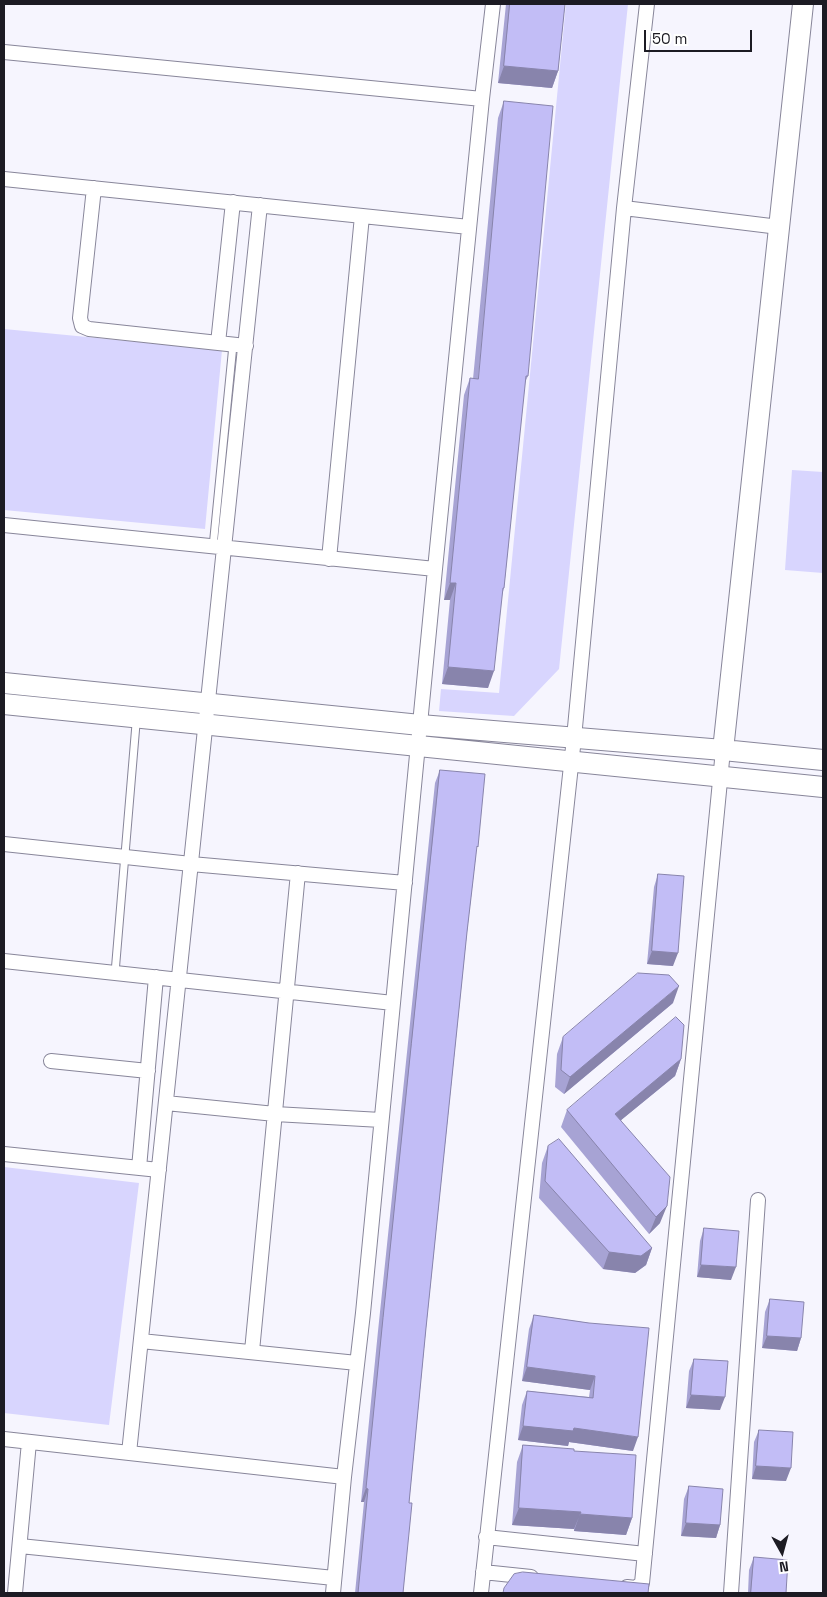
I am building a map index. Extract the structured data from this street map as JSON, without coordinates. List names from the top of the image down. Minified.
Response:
{"scale_bar":"50 m","north":"bottom"}
